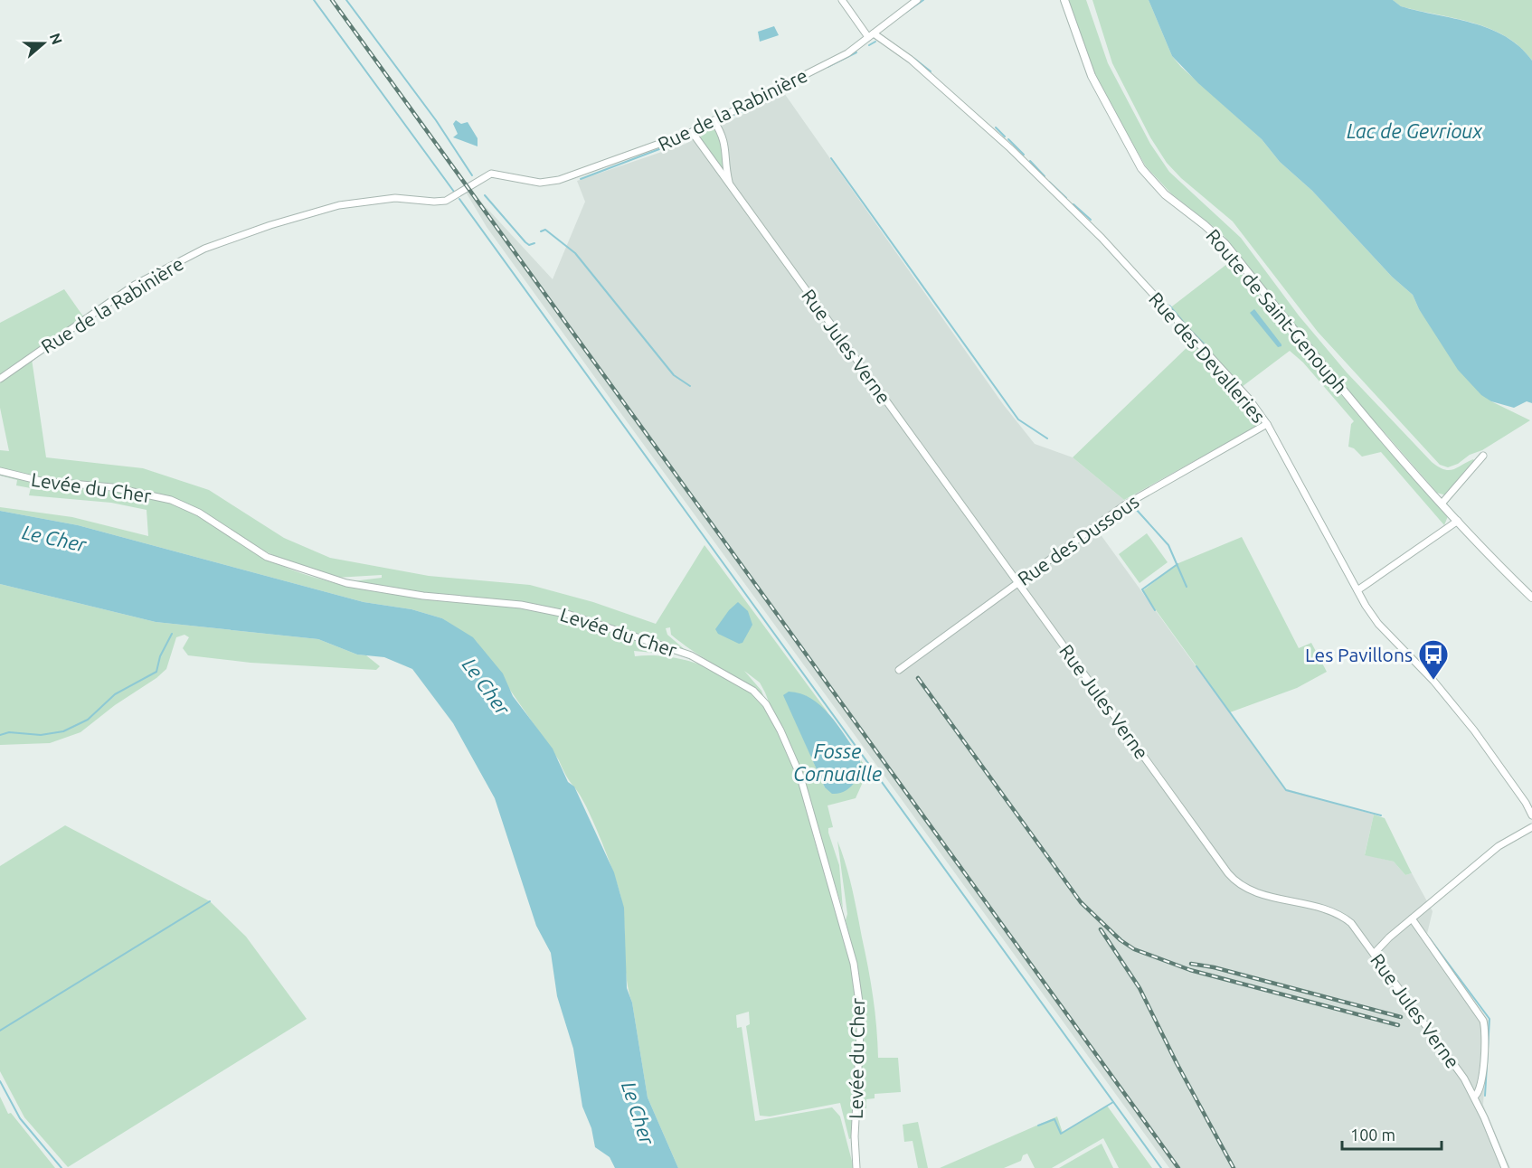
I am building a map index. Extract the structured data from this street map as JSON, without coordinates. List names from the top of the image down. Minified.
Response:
{"streets":{"street":["Rue de la Rabinière","Route de Saint-Genouph","Rue Jules Verne","Rue des Devalleries","Levée du Cher","Rue des Dussous"]},"crossings":[["Rue de la Rabinière","Rue Jules Verne"],["Rue de la Rabinière","Rue des Devalleries"],["Rue Jules Verne","Rue des Dussous"],["Rue des Devalleries","Rue des Dussous"]],"water":["Lac de Gevrioux","Le Cher","Fosse Cornuaille"],"places":{"bus stop":["Les Pavillons"]},"scale_bar":"100 m","north":"right"}
